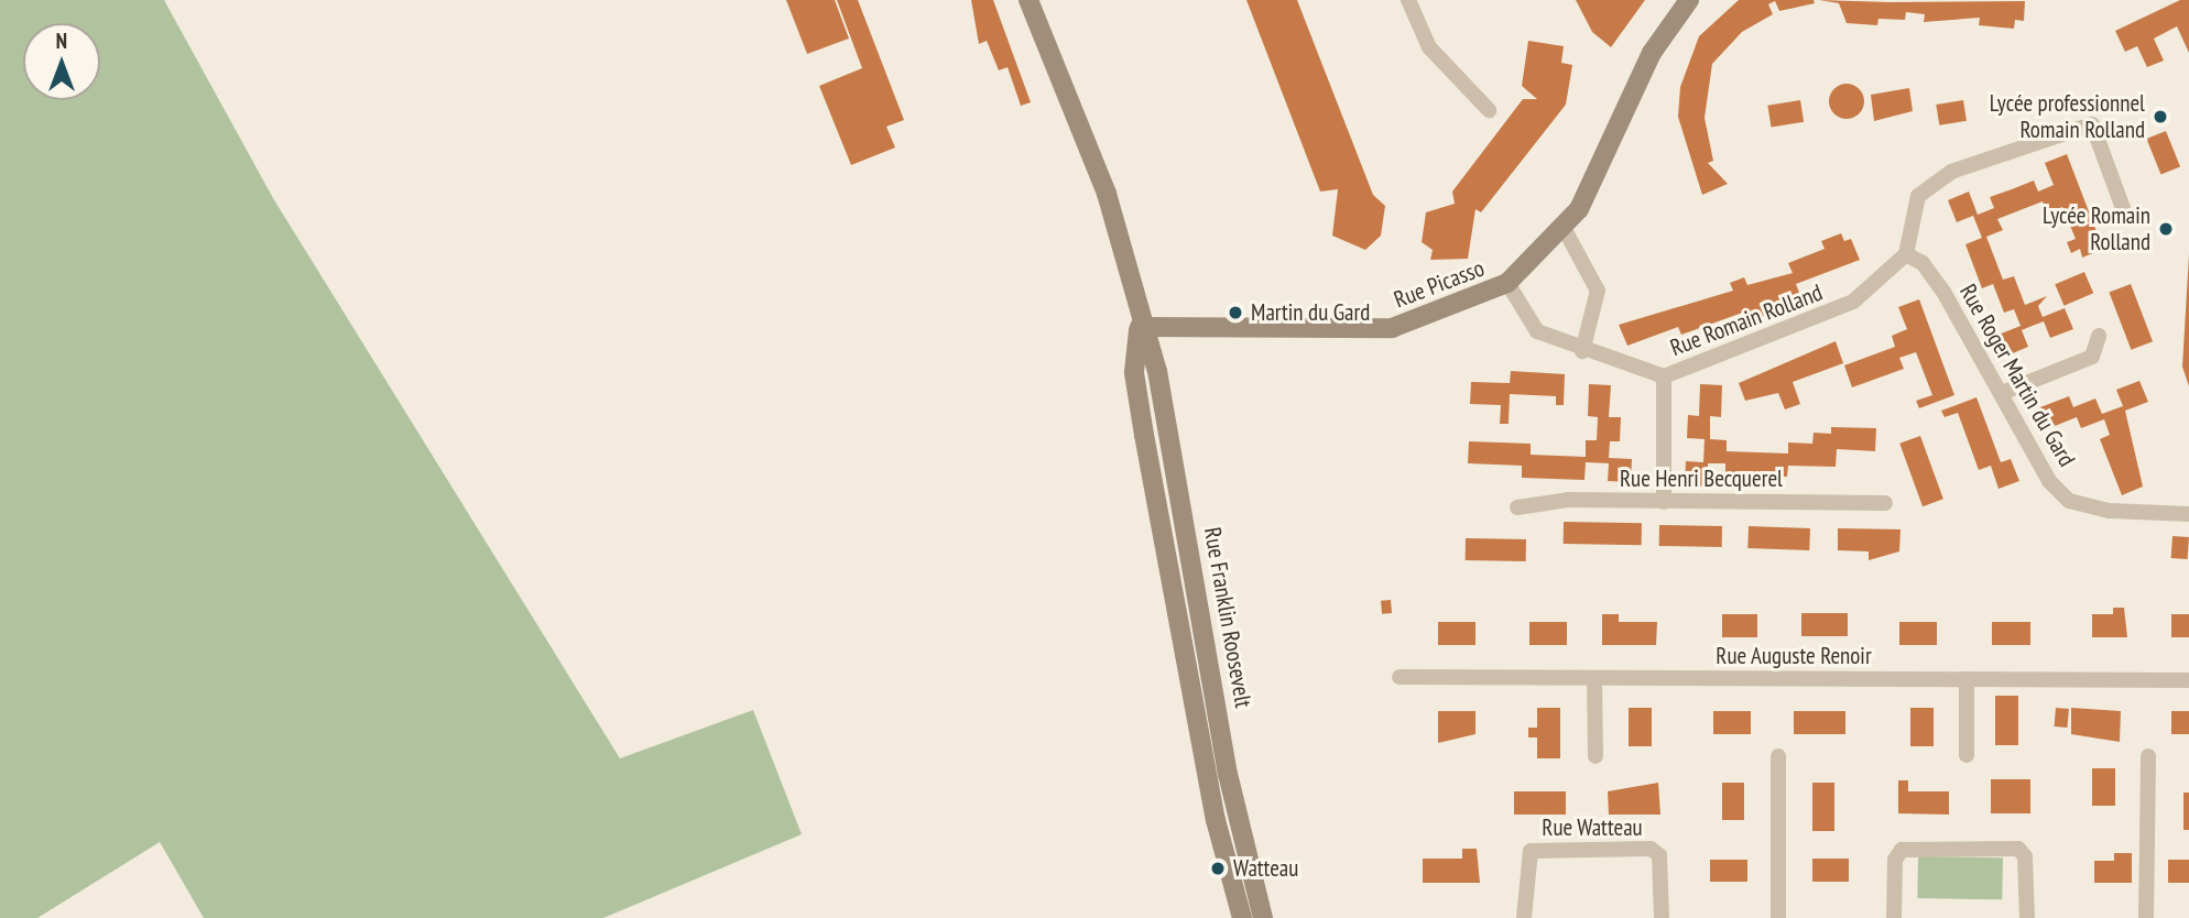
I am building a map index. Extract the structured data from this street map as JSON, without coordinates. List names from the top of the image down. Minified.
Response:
{"streets":{"main road":["Rue Picasso","Rue Franklin Roosevelt"],"street":["Rue Romain Rolland","Rue Roger Martin du Gard","Rue Henri Becquerel","Rue Auguste Renoir","Rue Watteau"]},"crossings":[["Rue Picasso","Rue Romain Rolland"],["Rue Picasso","Rue Franklin Roosevelt"],["Rue Romain Rolland","Rue Roger Martin du Gard"]],"places":["Lycée professionnel Romain Rolland","Lycée Romain Rolland","Martin du Gard","Watteau"],"north":"top"}
